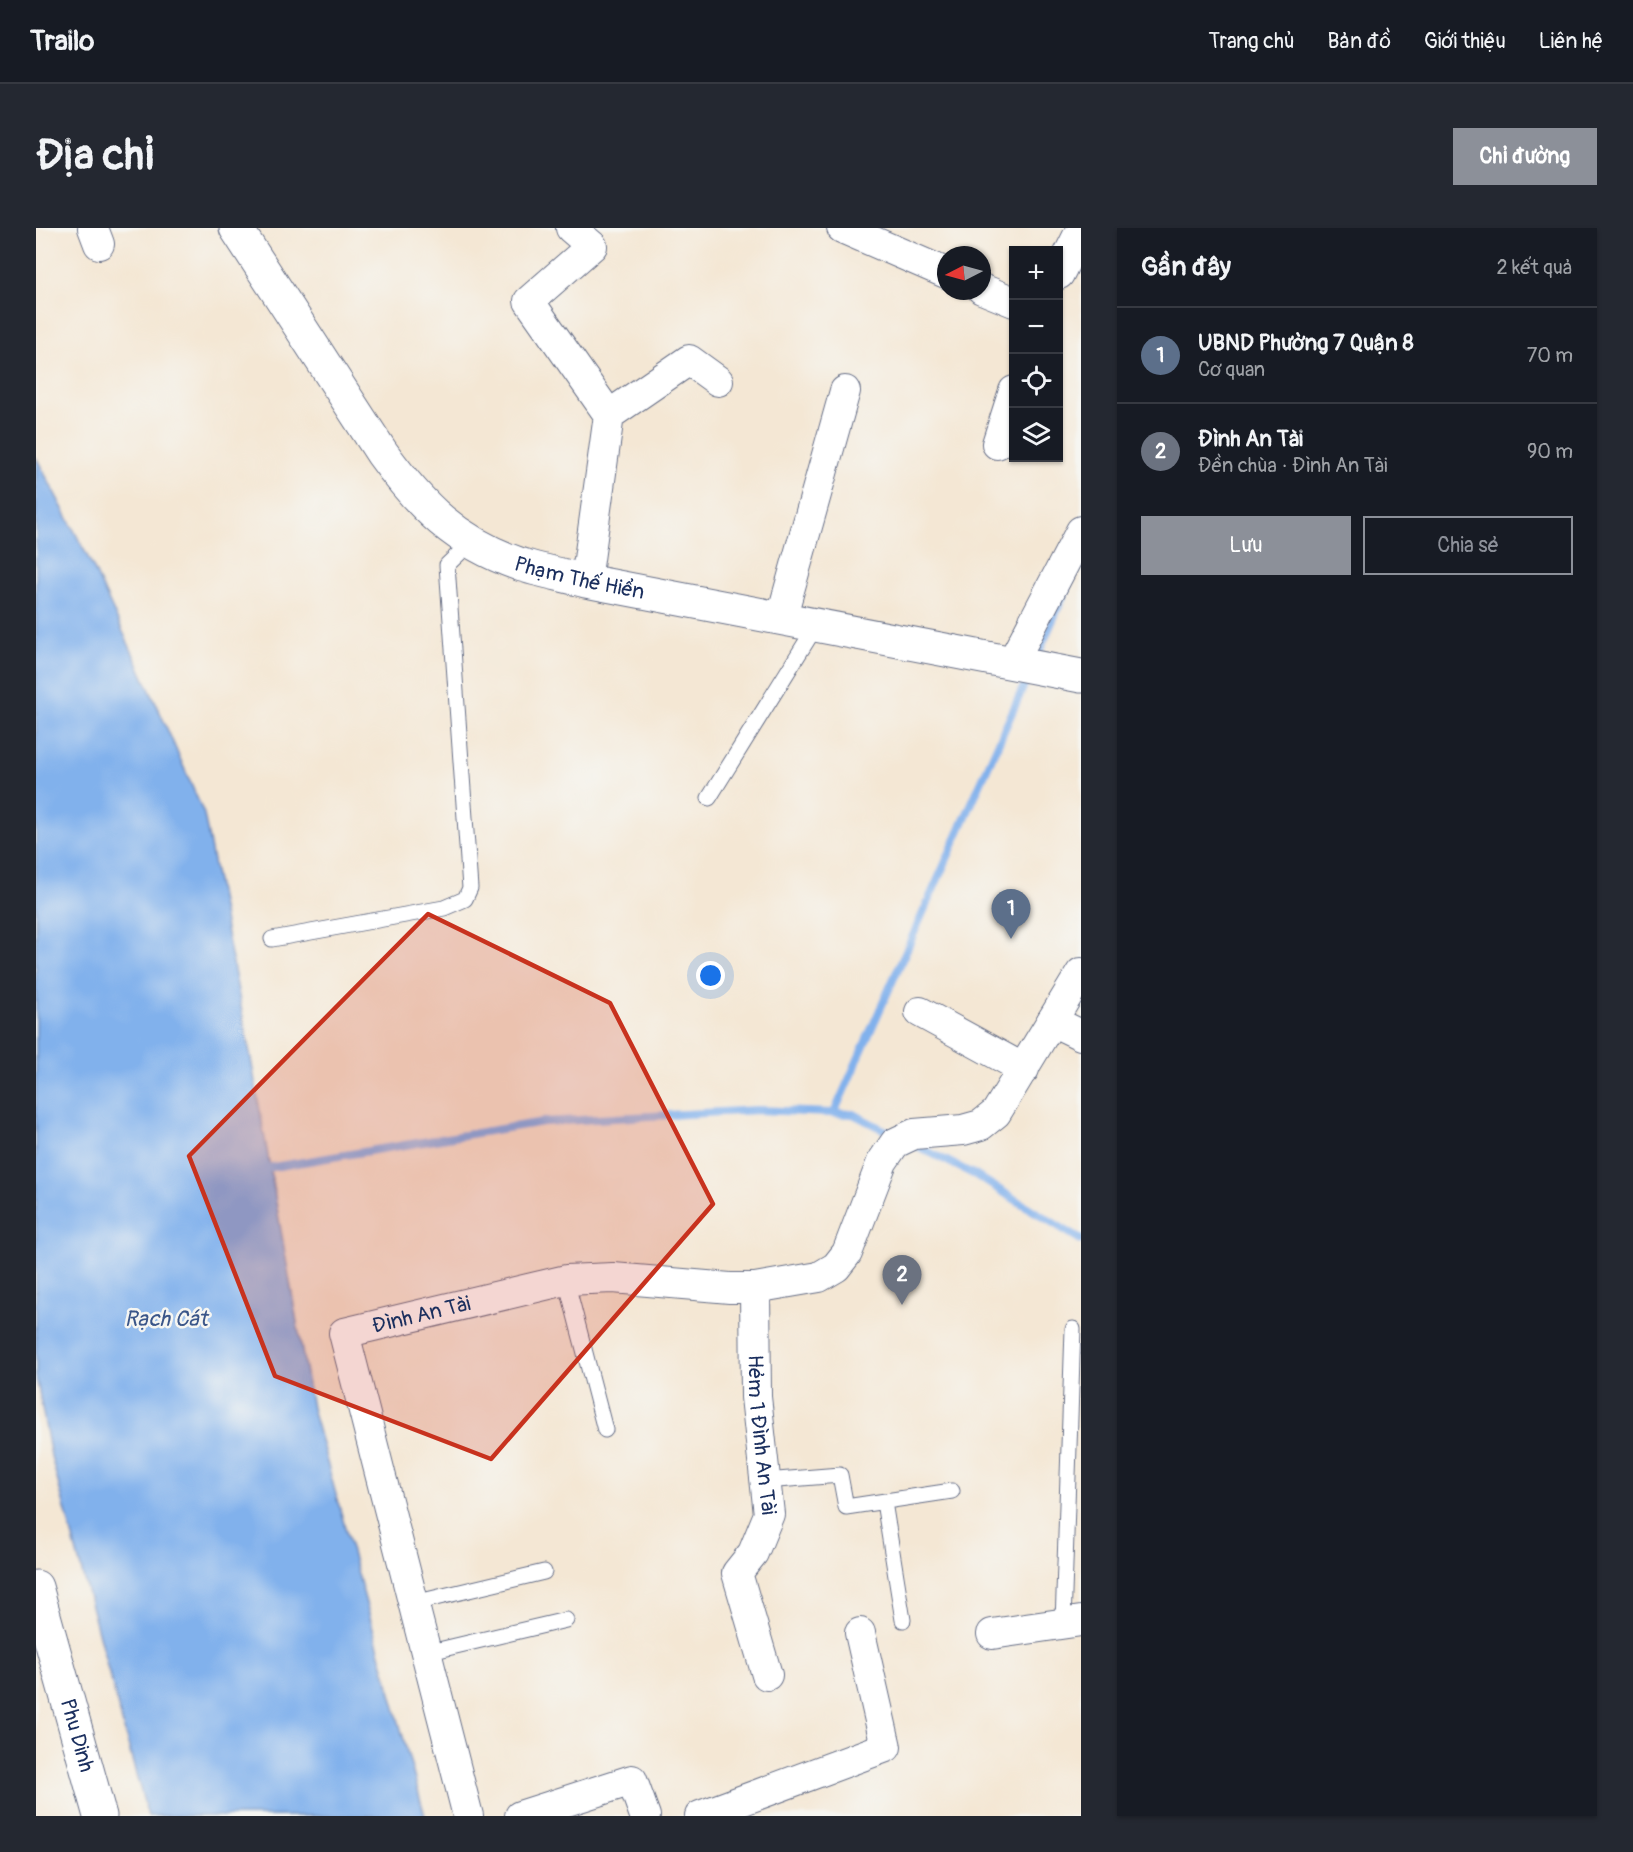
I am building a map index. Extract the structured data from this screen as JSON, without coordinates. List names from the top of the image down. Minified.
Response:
{"streets":{"main road":["Phạm Thế Hiển","Phu Dinh"],"street":["Đình An Tài","Hẻm 1 Đình An Tài"]},"crossings":[["Đình An Tài","Hẻm 1 Đình An Tài"]],"water":["Rạch Cát"],"north":"left","page":{"header":"Trailo","nav":["Trang chủ","Bản đồ","Giới thiệu","Liên hệ"],"buttons":["Chỉ đường",["Lưu","Chia sẻ"]],"title":"Địa chỉ","heading":["Gần đây","2 kết quả"],"map_buttons":["+","−"],"list":[{"mark":"1","name":"UBND Phường 7 Quận 8","note":"Cơ quan","value":"70 m"},{"mark":"2","name":"Đình An Tài","note":"Đền chùa · Đình An Tài","value":"90 m"}],"pins":["1","2"]}}
